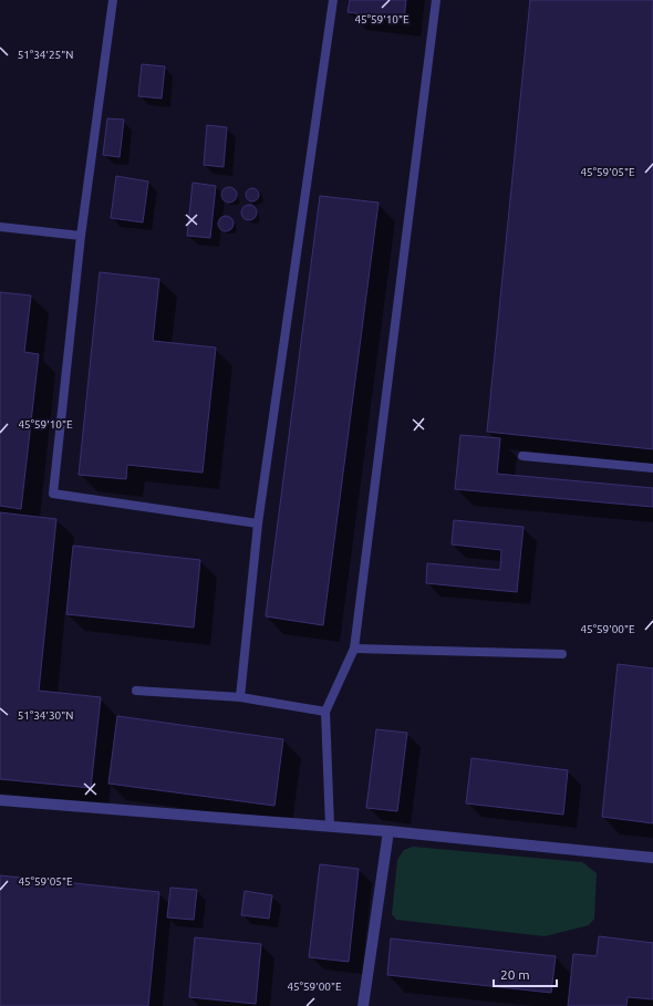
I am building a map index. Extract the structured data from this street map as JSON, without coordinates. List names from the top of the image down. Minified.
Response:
{"scale_bar":"20 m","coordinates":["45°59'10\"E","51°34'25\"N","45°59'05\"E","45°59'00\"E","51°34'30\"N"]}
